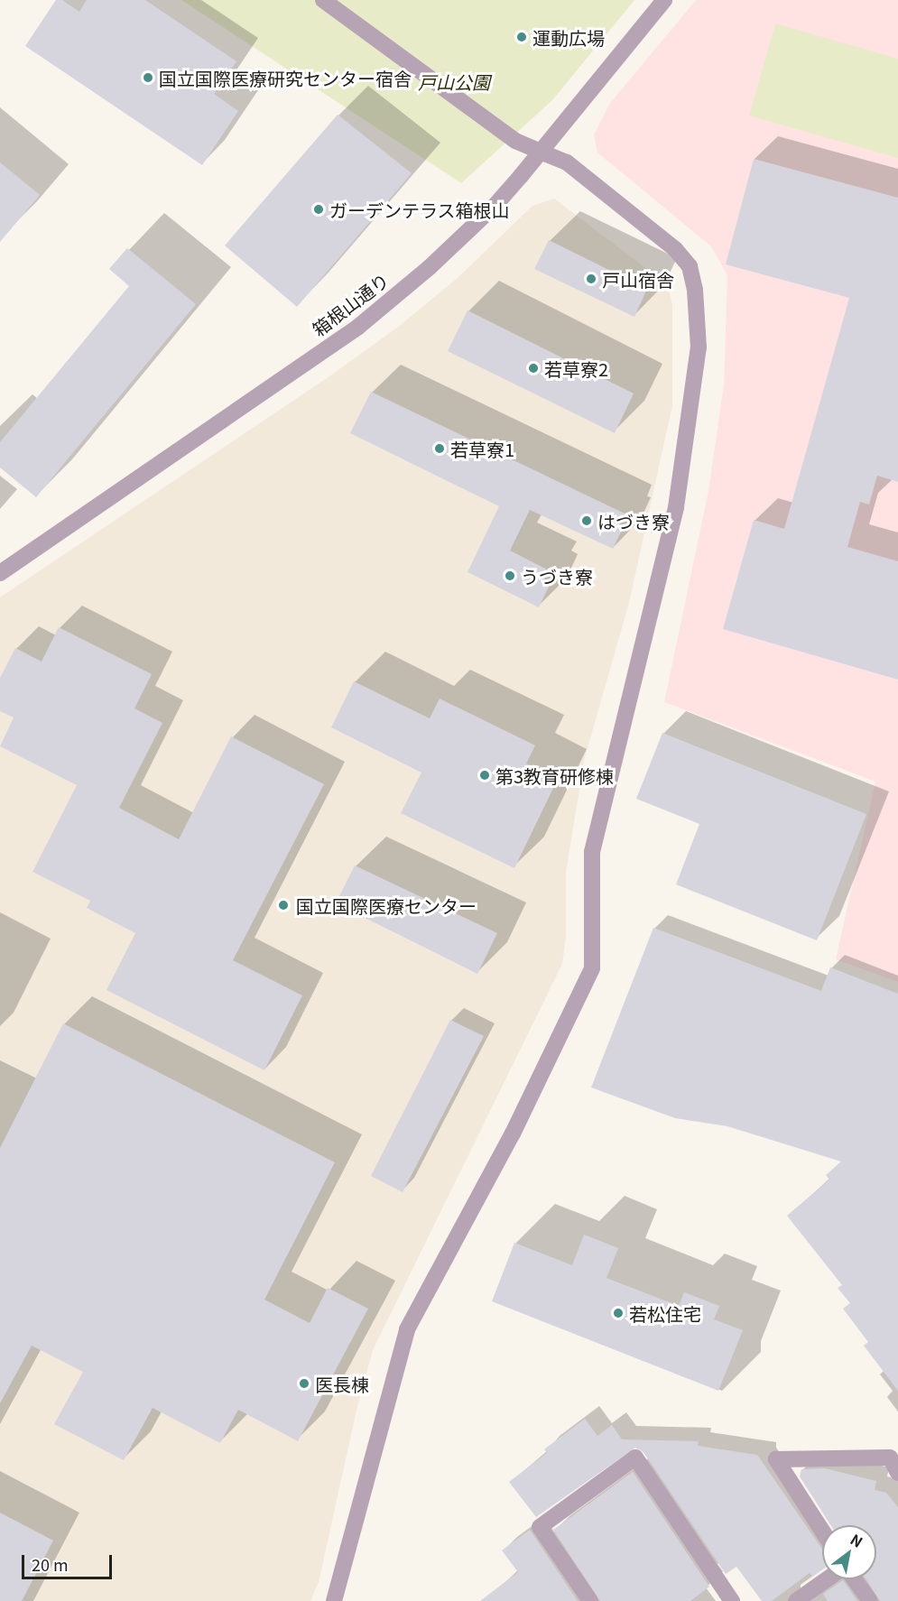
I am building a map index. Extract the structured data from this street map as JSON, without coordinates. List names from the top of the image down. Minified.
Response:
{"streets":{"street":["箱根山通り"]},"parks":["戸山公園"],"places":["運動広場","国立国際医療研究センター宿舎","ガーデンテラス箱根山","戸山宿舎","若草寮2","若草寮1","はづき寮","うづき寮","第3教育研修棟","国立国際医療センター","若松住宅","医長棟"],"scale_bar":"20 m","north":"top right"}
